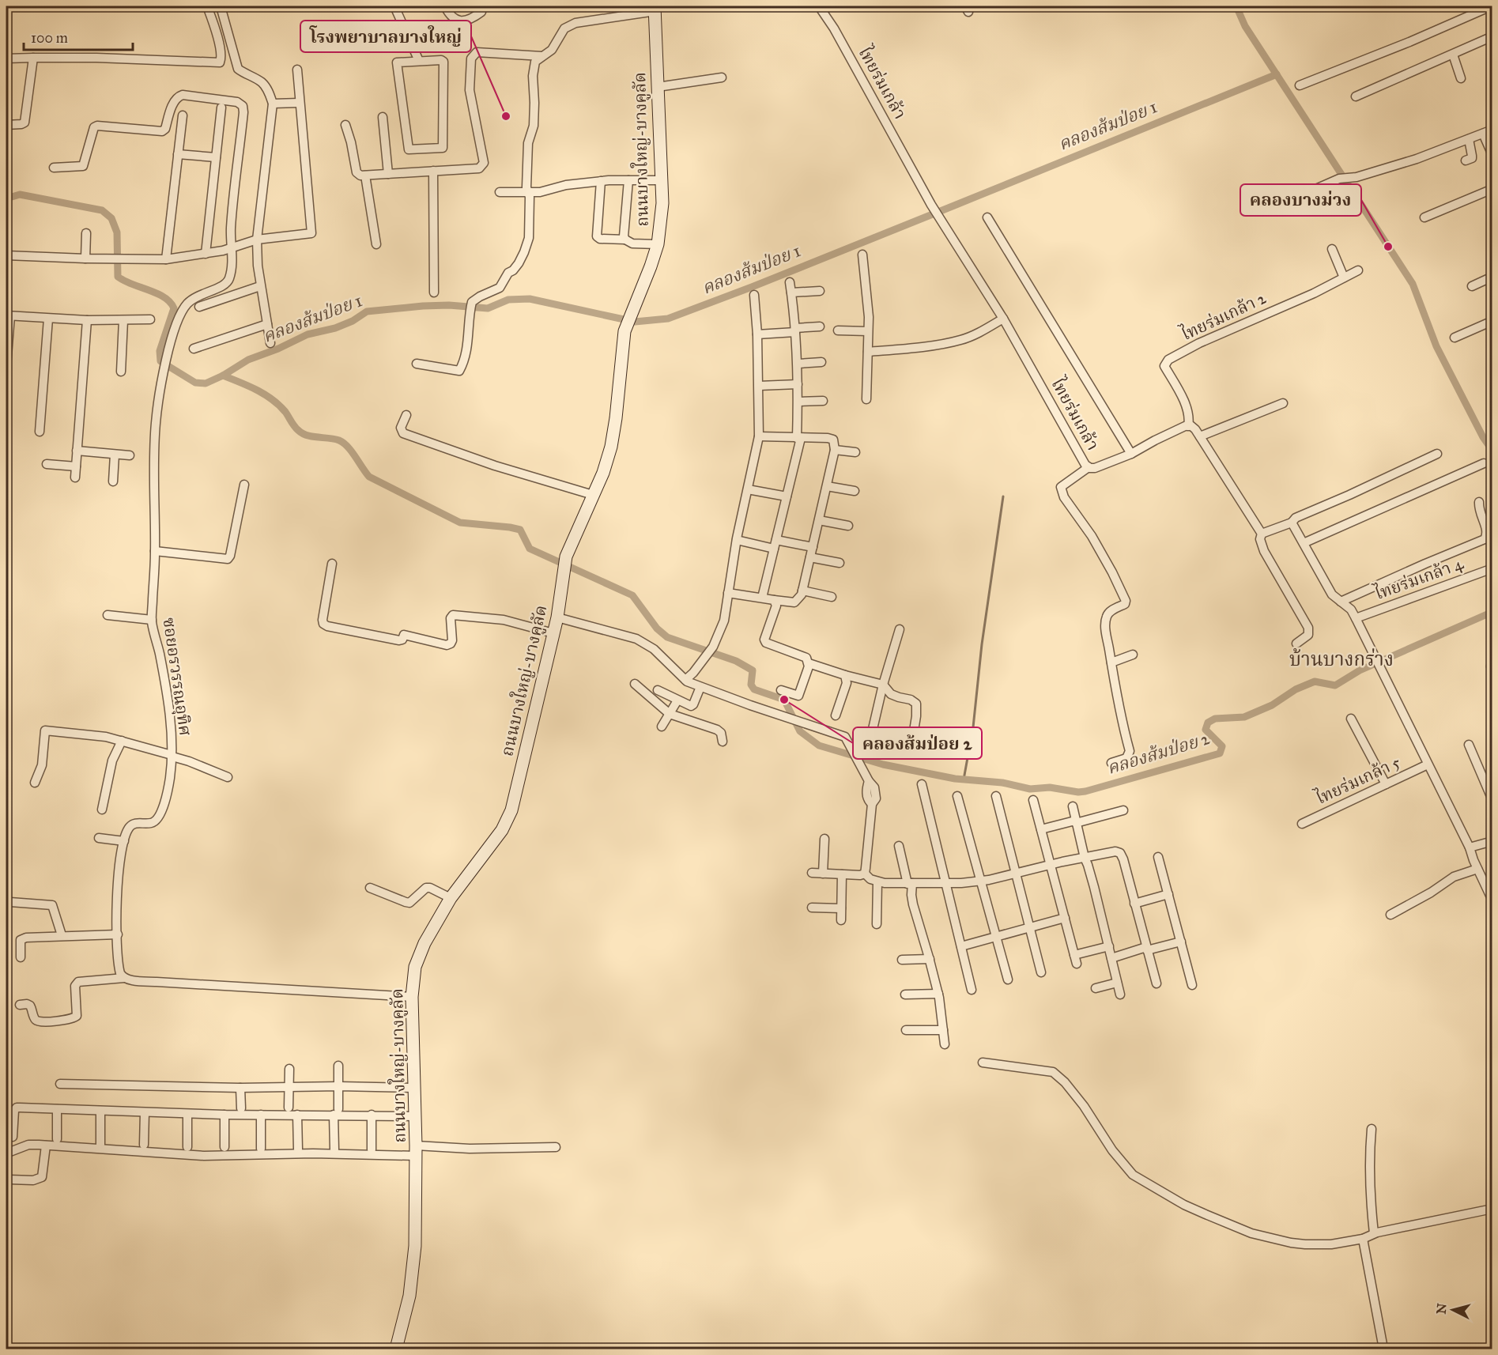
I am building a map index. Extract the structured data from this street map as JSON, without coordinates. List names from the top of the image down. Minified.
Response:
{"streets":{"street":["ไทยร่มเกล้า","ถนนบางใหญ่-บางคูลัด","ไทยร่มเกล้า 2","ไทยร่มเกล้า 4","ซอยอรวรรณอุทิศ","ไทยร่มเกล้า 5"]},"crossings":[["ไทยร่มเกล้า","ไทยร่มเกล้า 2"]],"districts":["บ้านบางกร่าง"],"water":["คลองส้มป่อย 1","คลองส้มป่อย 2"],"places":["โรงพยาบาลบางใหญ่","คลองบางม่วง","คลองส้มป่อย 2"],"scale_bar":"100 m","north":"left"}
